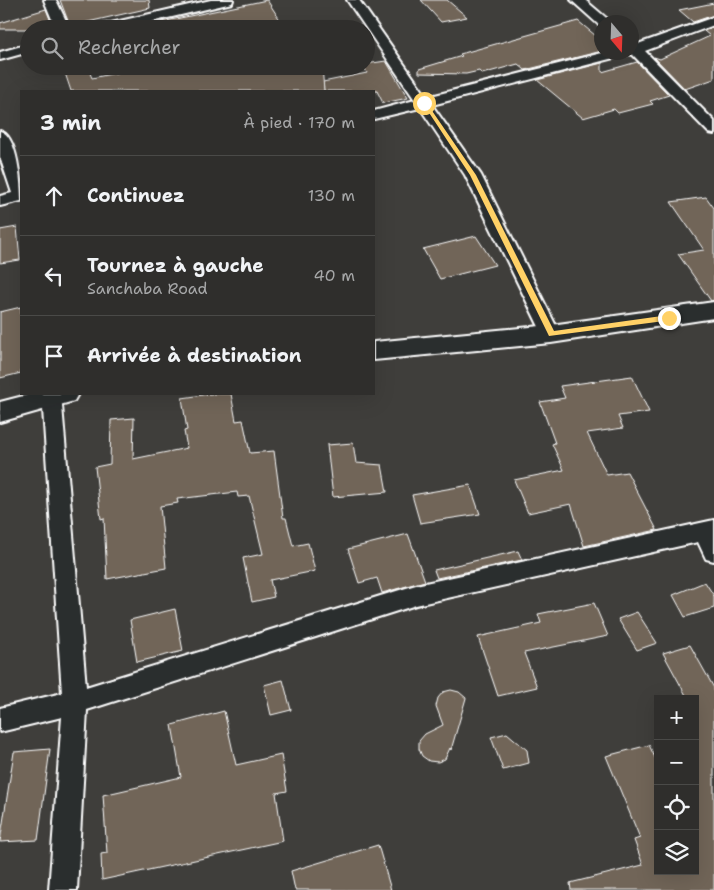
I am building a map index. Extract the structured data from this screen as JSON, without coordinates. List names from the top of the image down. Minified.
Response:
{"north":"bottom","page":{"search":"Rechercher","heading":["3 min","À pied · 170 m"],"list":[["Continuez","130 m"],["Tournez à gauche","Sanchaba Road","40 m"],"Arrivée à destination"],"map_buttons":["+","−"]}}
